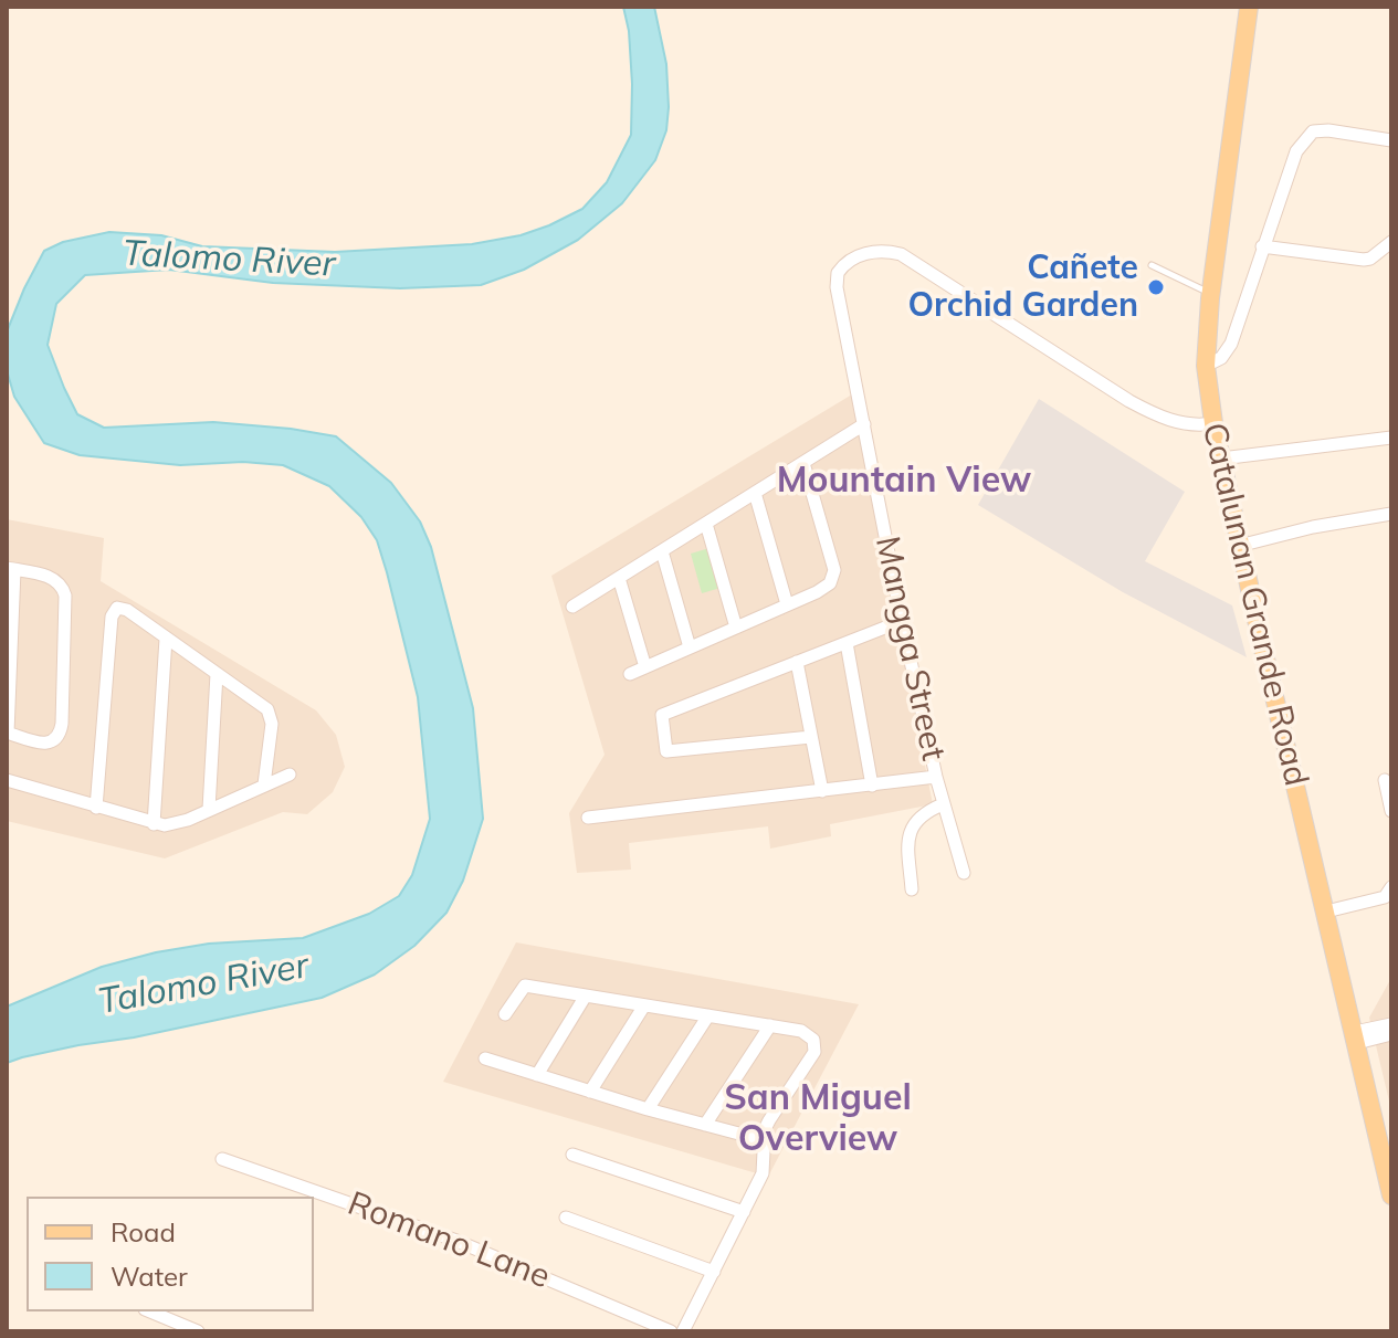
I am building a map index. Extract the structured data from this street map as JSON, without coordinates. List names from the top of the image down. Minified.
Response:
{"streets":{"main road":["Catalunan Grande Road"],"street":["Mangga Street","Romano Lane"]},"crossings":[["Catalunan Grande Road","Mangga Street"]],"districts":["Mountain View","San Miguel Overview"],"water":["Talomo River"],"places":["Cañete Orchid Garden"],"legend":["Road","Water"]}
